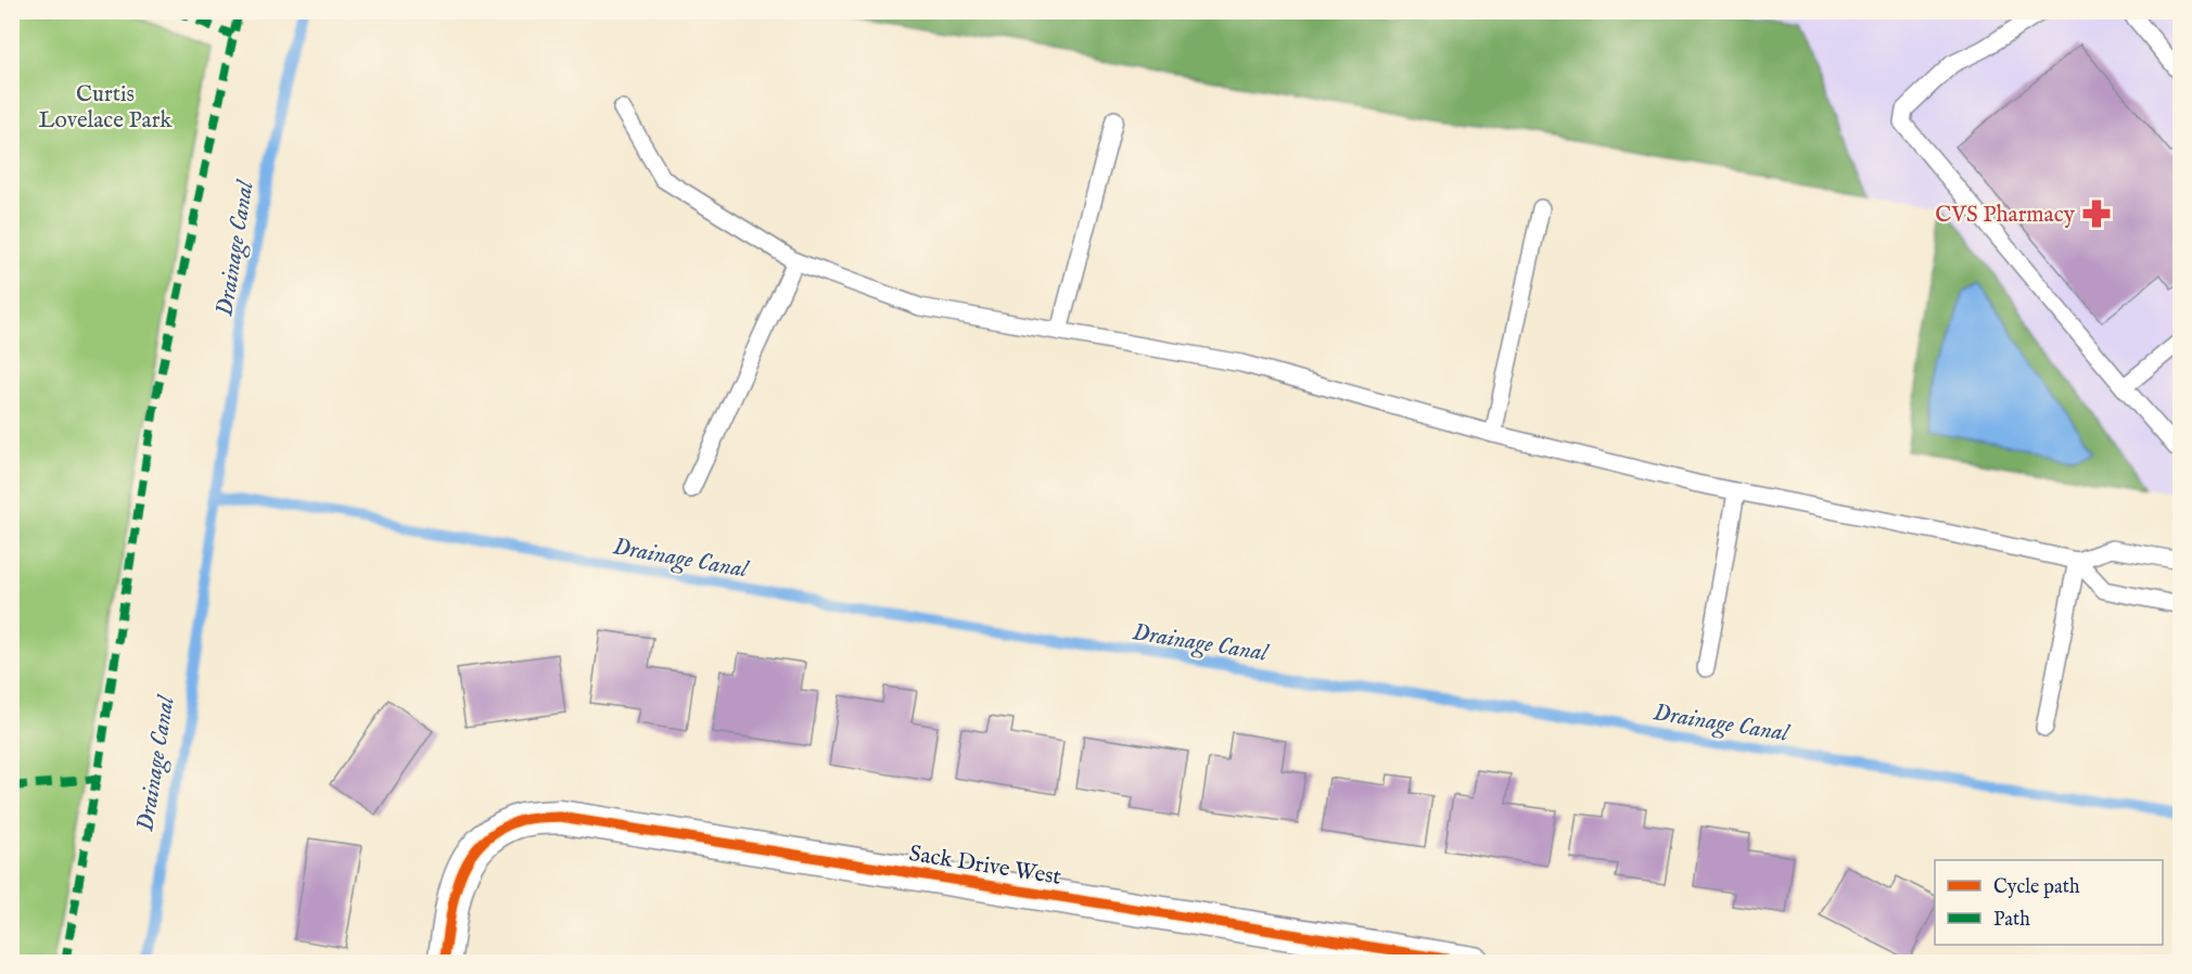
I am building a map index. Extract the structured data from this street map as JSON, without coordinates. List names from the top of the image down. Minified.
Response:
{"streets":{"street":["Sack Drive West"]},"water":["Drainage Canal"],"parks":["Curtis Lovelace Park"],"places":{"pharmacy":["CVS Pharmacy"]},"legend":["Cycle path","Path"]}
